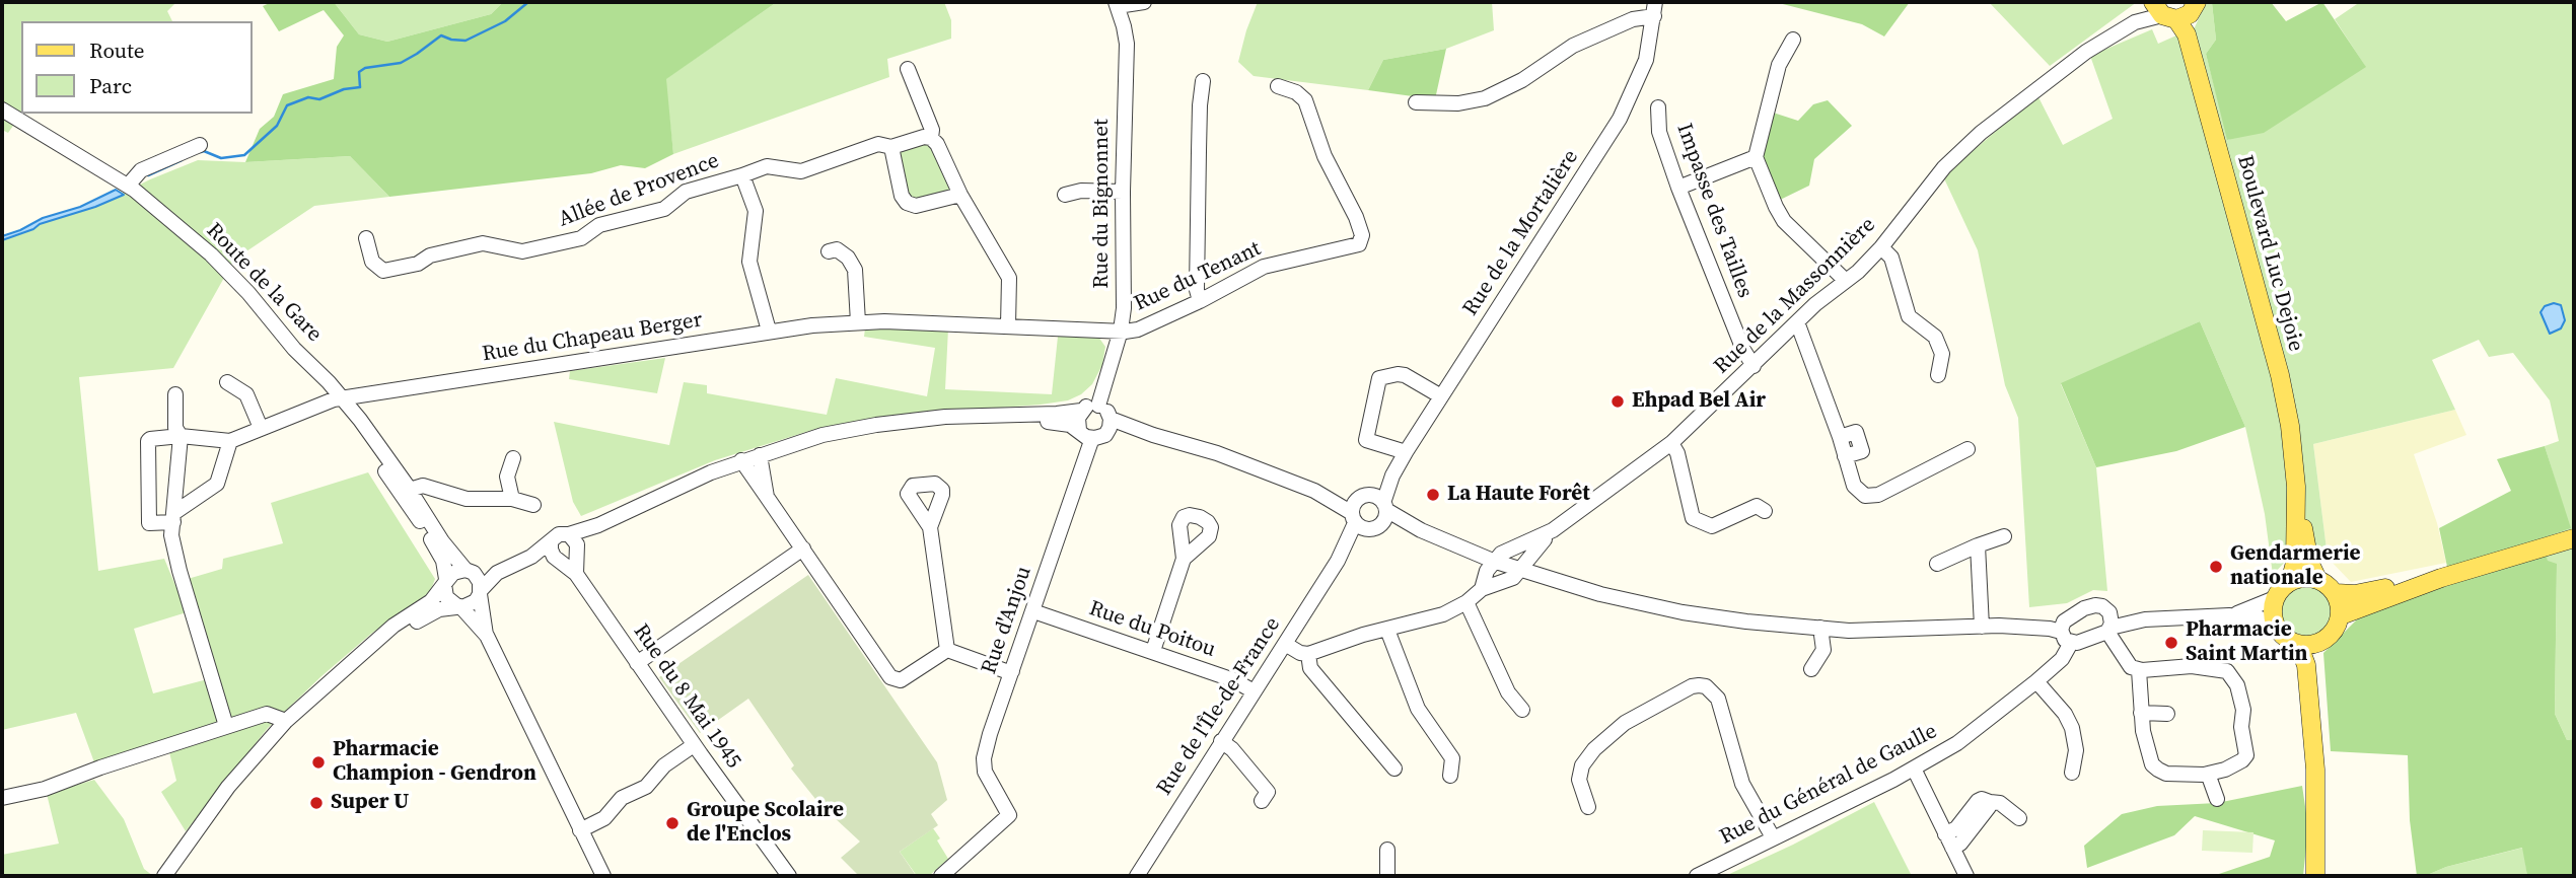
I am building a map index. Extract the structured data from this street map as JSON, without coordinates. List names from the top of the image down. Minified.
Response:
{"streets":{"main road":["Boulevard Luc Dejoie"],"street":["Allée de Provence","Rue du Bignonnet","Impasse des Tailles","Rue de la Mortalière","Rue du Tenant","Route de la Gare","Rue de la Massonnière","Rue du Chapeau Berger","Rue d'Anjou","Rue du Poitou","Rue du 8 Mai 1945","Rue de l'Île-de-France","Rue du Général de Gaulle"]},"crossings":[["Rue du Bignonnet","Rue du Tenant"],["Rue du Bignonnet","Rue du Chapeau Berger"],["Rue du Bignonnet","Rue d'Anjou"],["Impasse des Tailles","Rue de la Massonnière"],["Rue de la Mortalière","Rue de l'Île-de-France"],["Boulevard Luc Dejoie","Rue de la Massonnière"],["Rue du Tenant","Rue du Chapeau Berger"],["Route de la Gare","Rue du Chapeau Berger"],["Rue d'Anjou","Rue du Poitou"],["Rue du Poitou","Rue de l'Île-de-France"]],"places":["Ehpad Bel Air","La Haute Forêt","Gendarmerie nationale","Pharmacie Saint Martin","Pharmacie Champion - Gendron","Super U","Groupe Scolaire de l'Enclos"],"legend":["Route","Parc"]}
